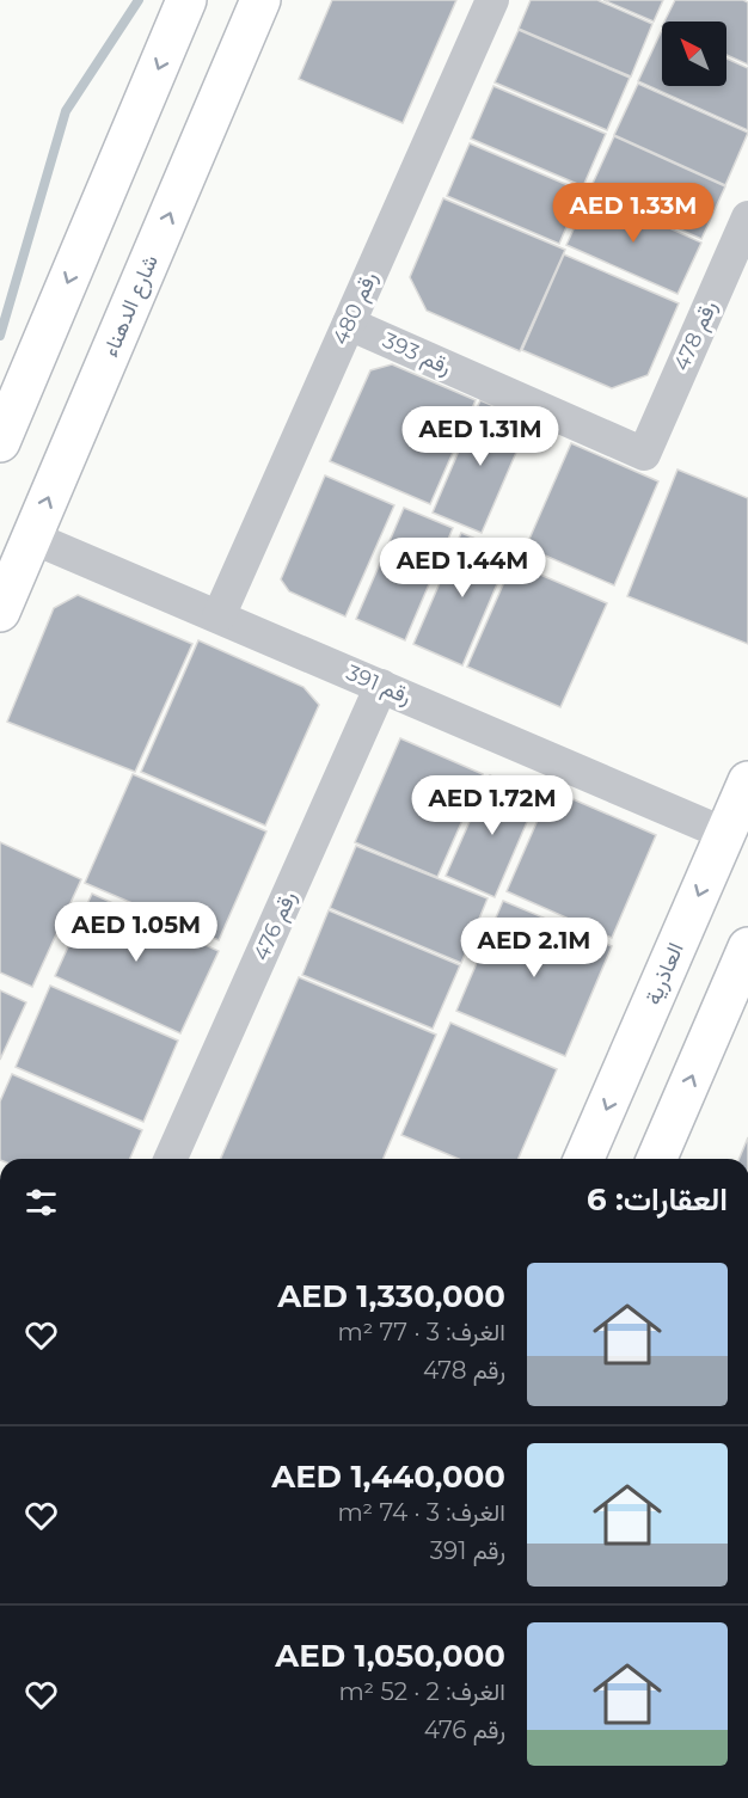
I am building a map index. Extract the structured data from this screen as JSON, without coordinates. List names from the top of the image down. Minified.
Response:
{"streets":{"street":["شارع الدهناء","رقم 480","رقم 478","رقم 393","رقم 391","رقم 476","العاذرية"]},"crossings":[["شارع الدهناء","رقم 391"],["رقم 480","رقم 393"],["رقم 480","رقم 391"],["رقم 478","رقم 393"],["رقم 391","رقم 476"],["رقم 391","العاذرية"]],"north":"top left","page":{"price":["AED 1.33M","AED 1.31M","AED 1.44M","AED 1.72M","AED 1.05M","AED 2.1M"],"heading":"العقارات: 6","list":[{"name":"AED 1,330,000","note":"الغرف: 3 · 77 m² · رقم 478"},{"name":"AED 1,440,000","note":"الغرف: 3 · 74 m² · رقم 391"},{"name":"AED 1,050,000","note":"الغرف: 2 · 52 m² · رقم 476"}]}}
